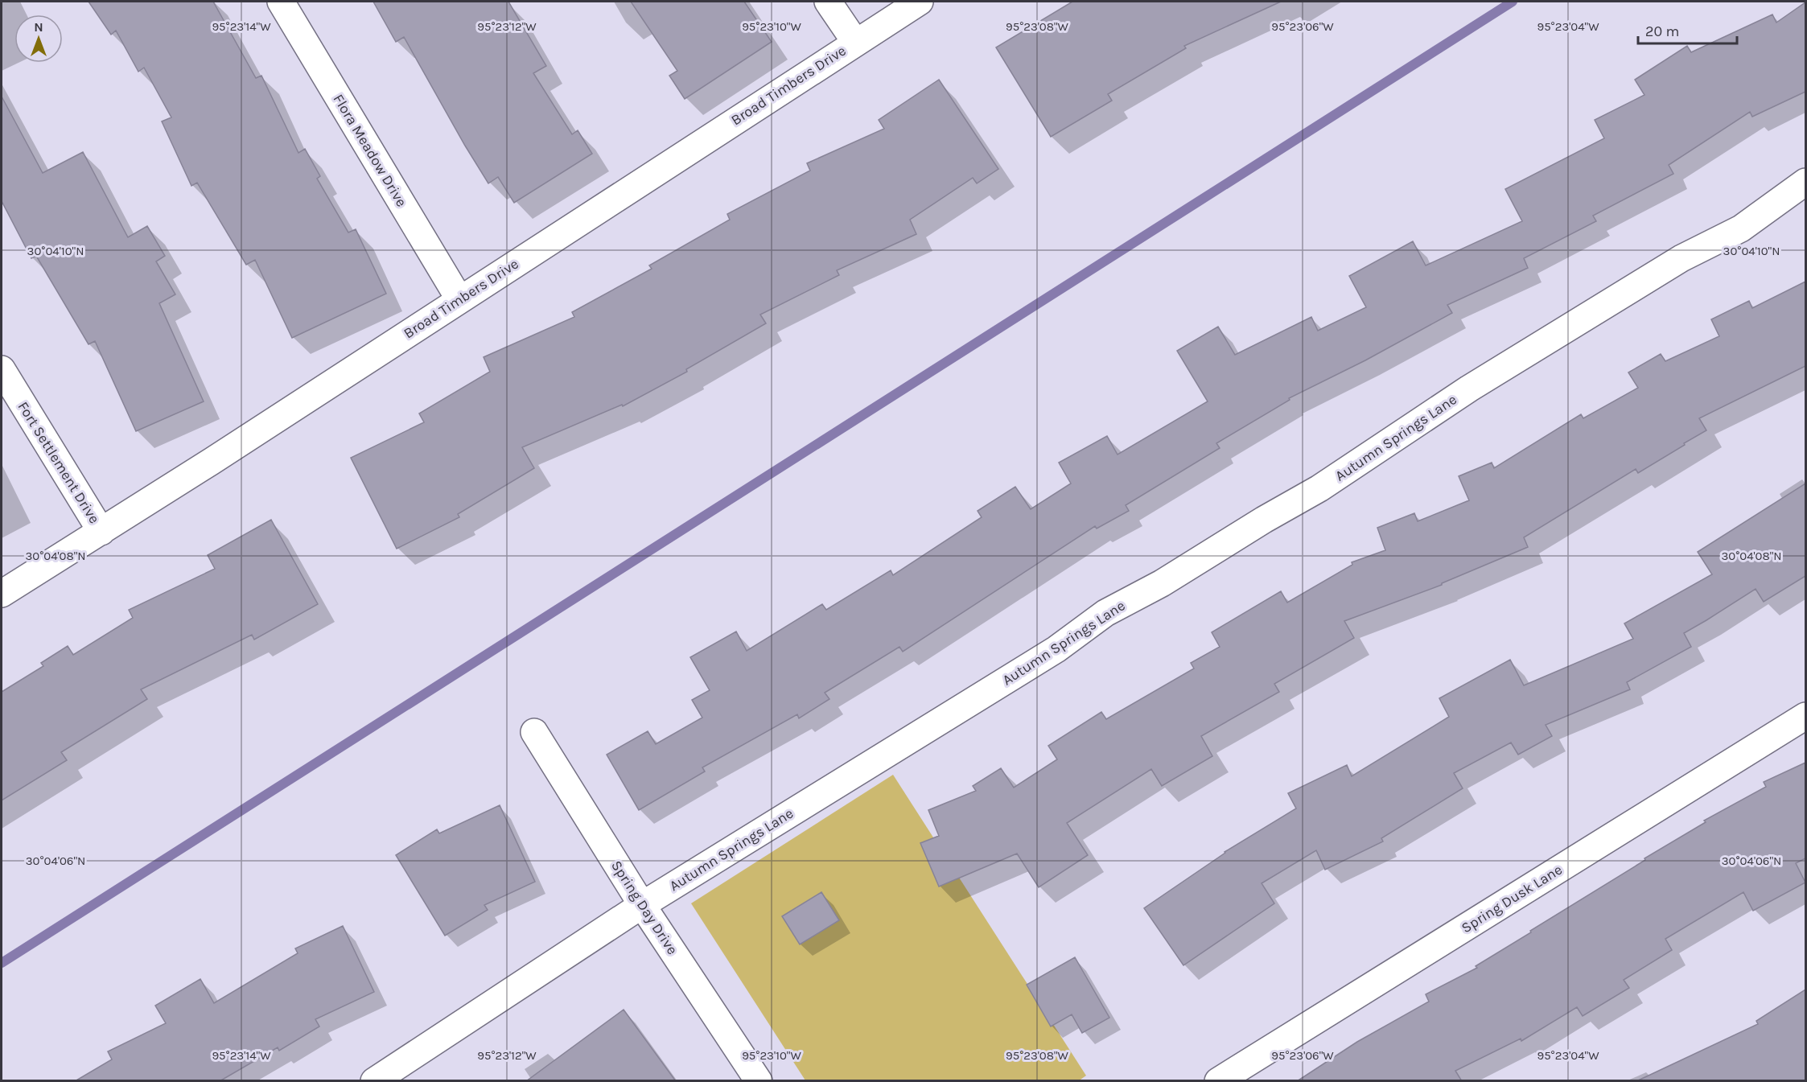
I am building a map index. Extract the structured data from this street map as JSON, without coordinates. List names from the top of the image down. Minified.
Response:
{"streets":{"street":["Broad Timbers Drive","Flora Meadow Drive","Autumn Springs Lane","Fort Settlement Drive","Spring Dusk Lane","Spring Day Drive"]},"crossings":[["Broad Timbers Drive","Flora Meadow Drive"],["Broad Timbers Drive","Fort Settlement Drive"],["Autumn Springs Lane","Spring Day Drive"]],"scale_bar":"20 m","north":"top","coordinates":["95°23'14\"W","95°23'12\"W","95°23'10\"W","95°23'08\"W","95°23'06\"W","95°23'04\"W","30°04'10\"N","30°04'08\"N","30°04'06\"N"]}
